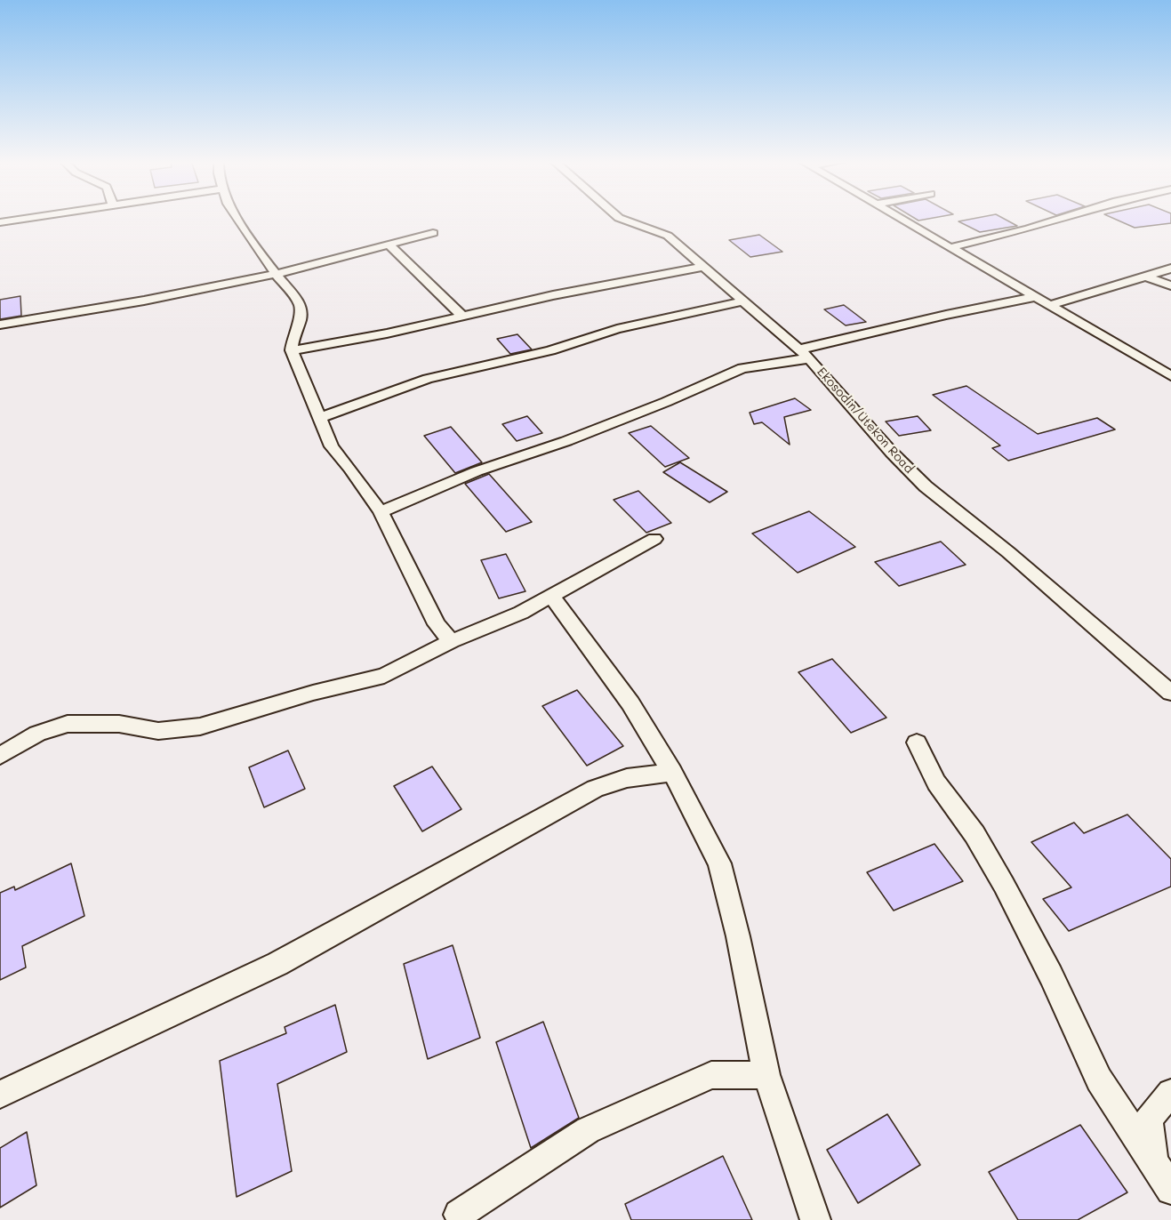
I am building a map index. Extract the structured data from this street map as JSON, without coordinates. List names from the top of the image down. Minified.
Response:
{"streets":{"street":["Ekosodin/Utekon Road"]}}
